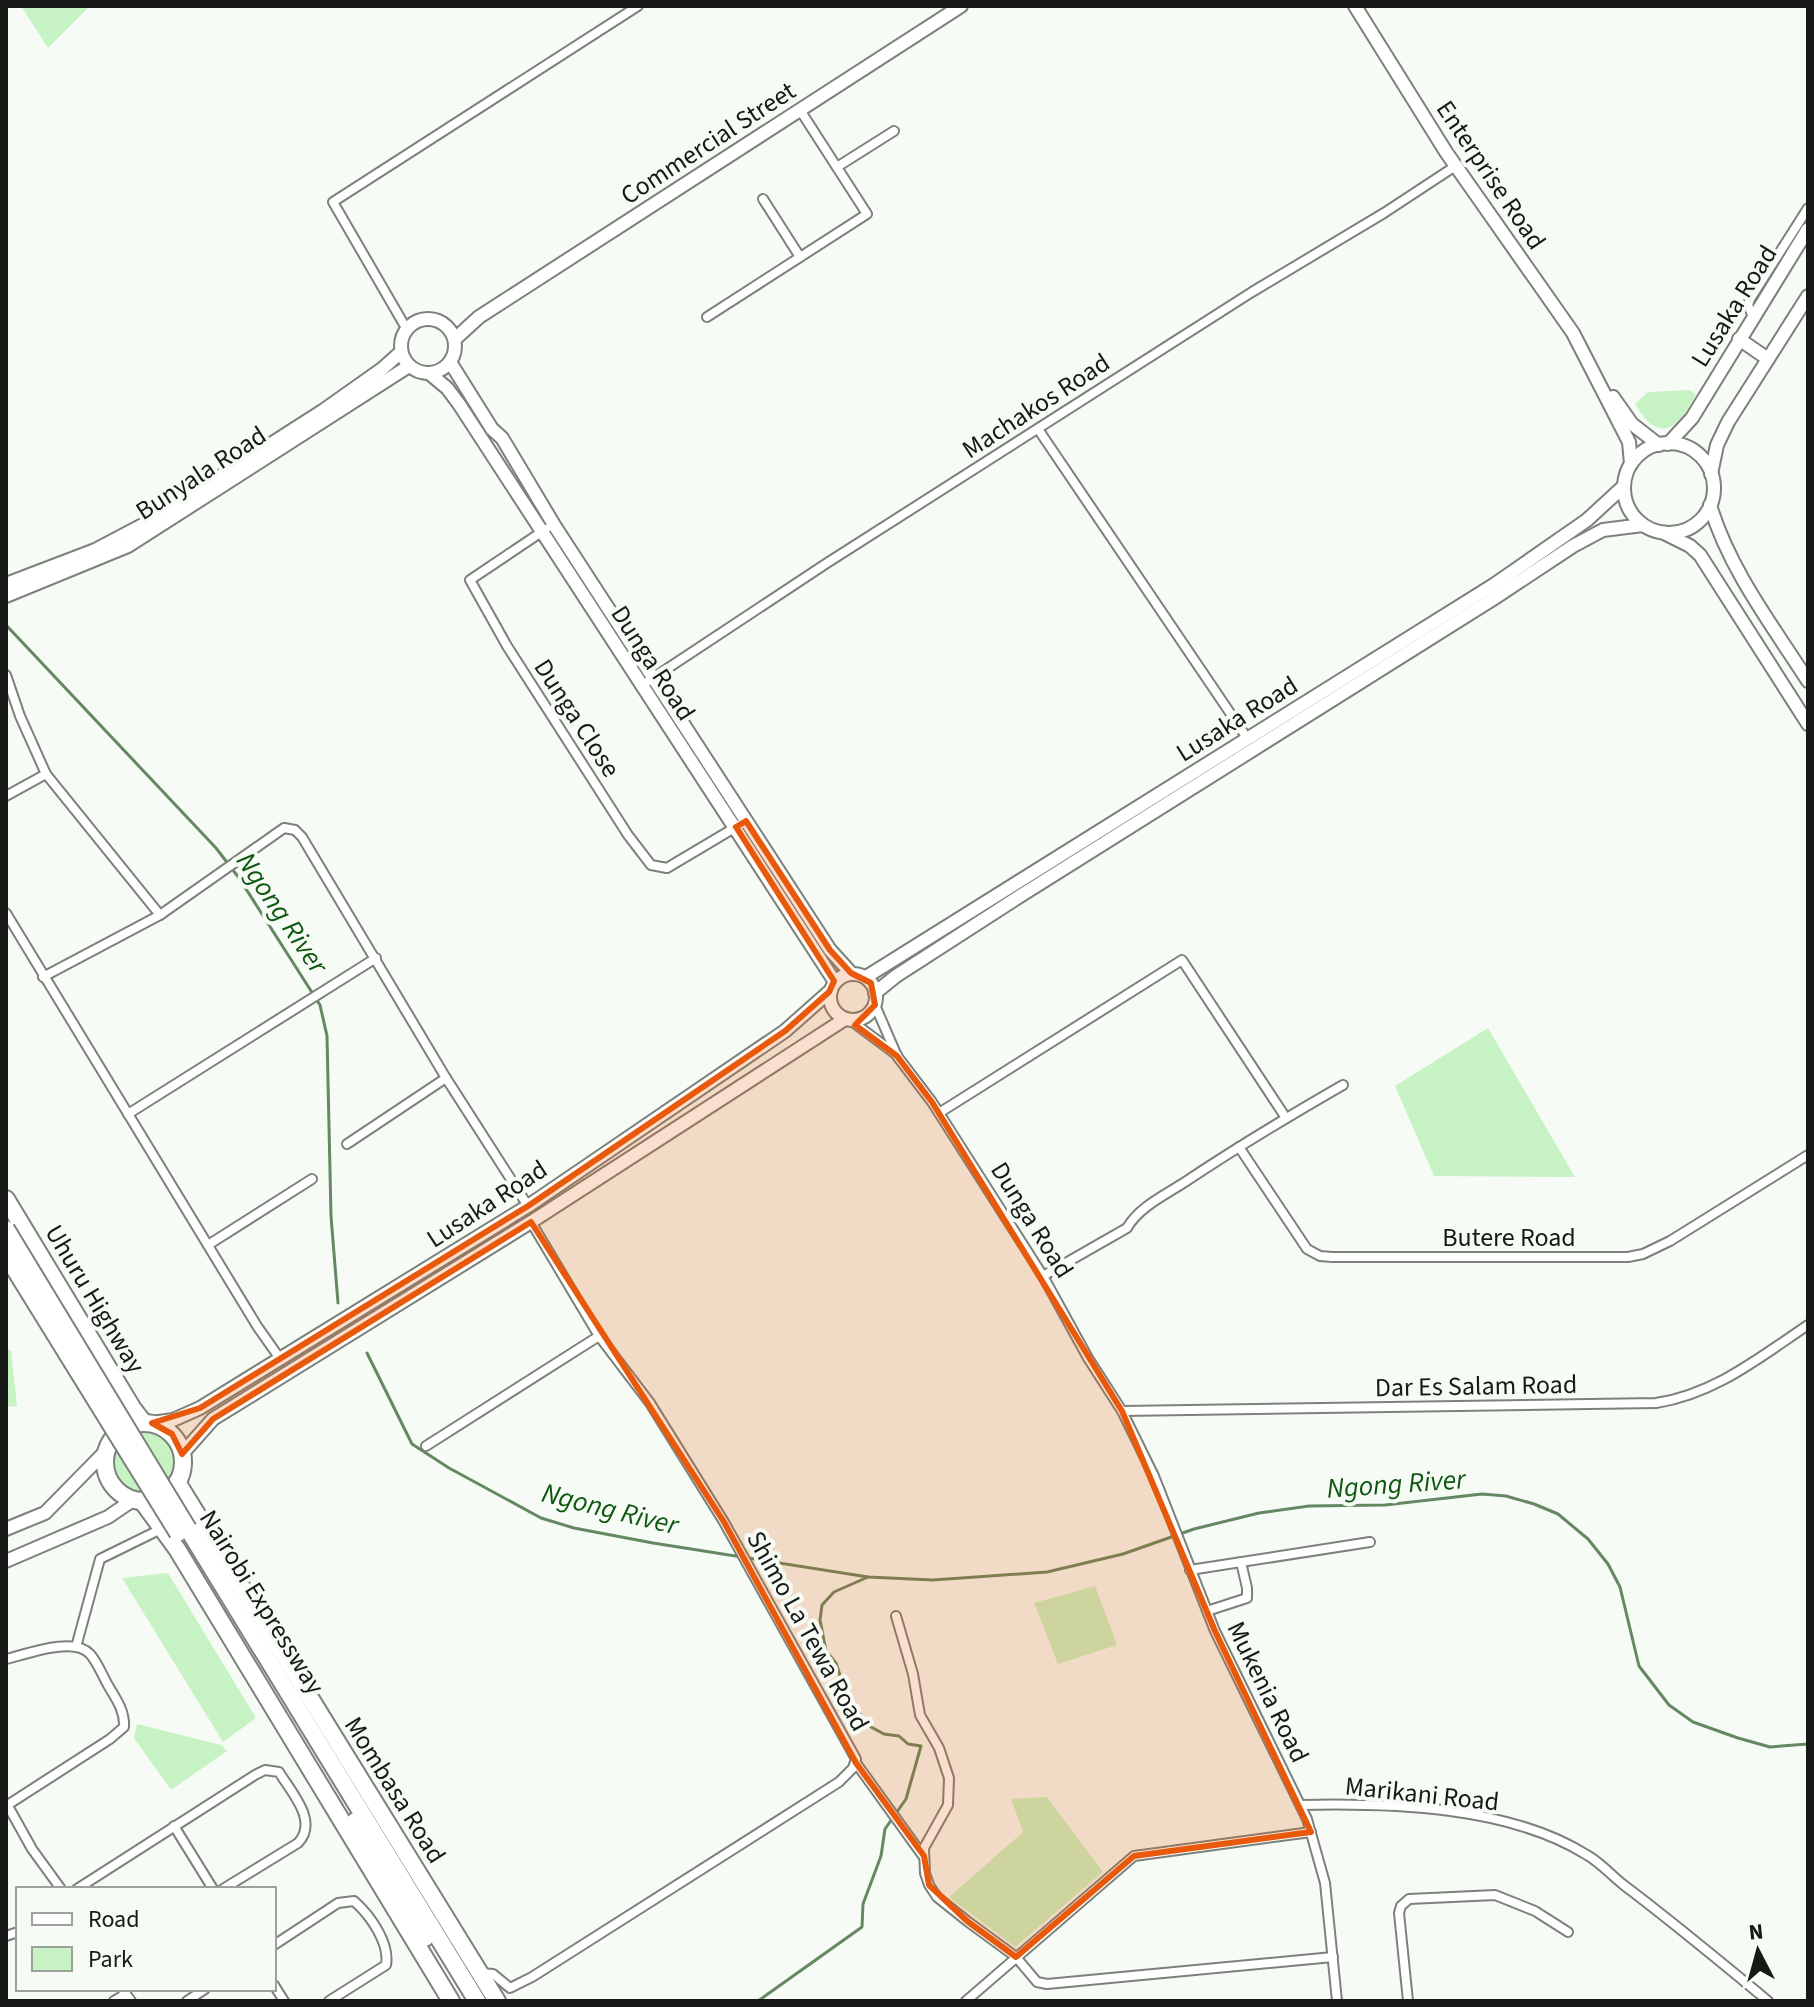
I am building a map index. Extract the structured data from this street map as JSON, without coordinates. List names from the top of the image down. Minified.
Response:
{"streets":{"highway":["Uhuru Highway","Nairobi Expressway","Mombasa Road"],"main road":["Commercial Street","Enterprise Road","Lusaka Road","Bunyala Road","Dunga Road"],"street":["Machakos Road","Dunga Close","Butere Road","Dar Es Salam Road","Shimo La Tewa Road","Mukenia Road","Marikani Road"]},"crossings":[["Commercial Street","Bunyala Road"],["Commercial Street","Dunga Road"],["Enterprise Road","Lusaka Road"],["Enterprise Road","Machakos Road"],["Lusaka Road","Dunga Road"],["Lusaka Road","Uhuru Highway"],["Lusaka Road","Shimo La Tewa Road"],["Lusaka Road","Mombasa Road"],["Machakos Road","Dunga Road"],["Bunyala Road","Dunga Road"],["Dunga Road","Dunga Close"],["Dunga Road","Dar Es Salam Road"],["Dunga Road","Mukenia Road"],["Uhuru Highway","Mombasa Road"],["Dar Es Salam Road","Mukenia Road"],["Shimo La Tewa Road","Mombasa Road"],["Mukenia Road","Marikani Road"]],"water":["Ngong River"],"legend":["Road","Park"],"north":"top"}
